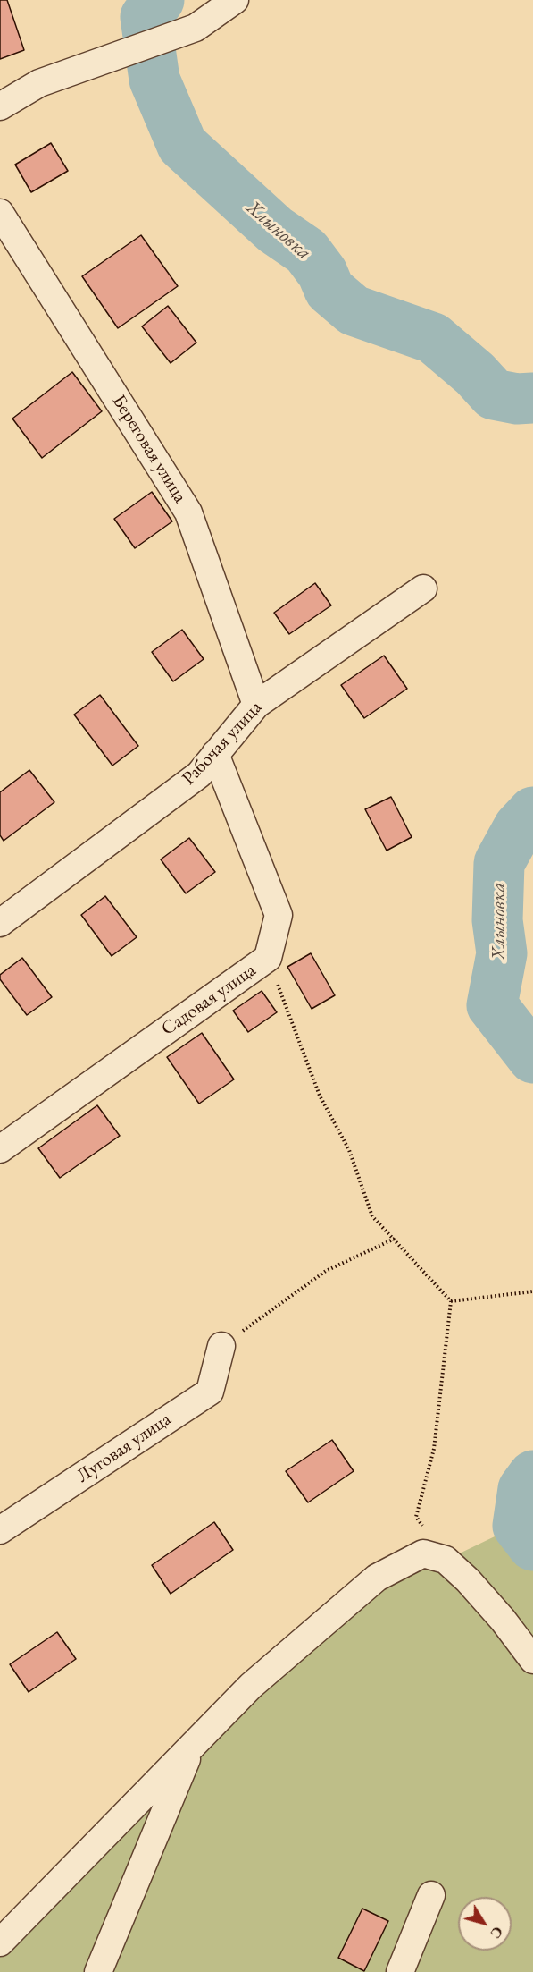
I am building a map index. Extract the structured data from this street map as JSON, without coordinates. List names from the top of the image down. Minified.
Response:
{"streets":{"street":["Береговая улица","Рабочая улица","Садовая улица","Луговая улица"]},"crossings":[["Береговая улица","Рабочая улица"],["Рабочая улица","Садовая улица"]],"water":["Хлыновка"],"north":"bottom right"}
